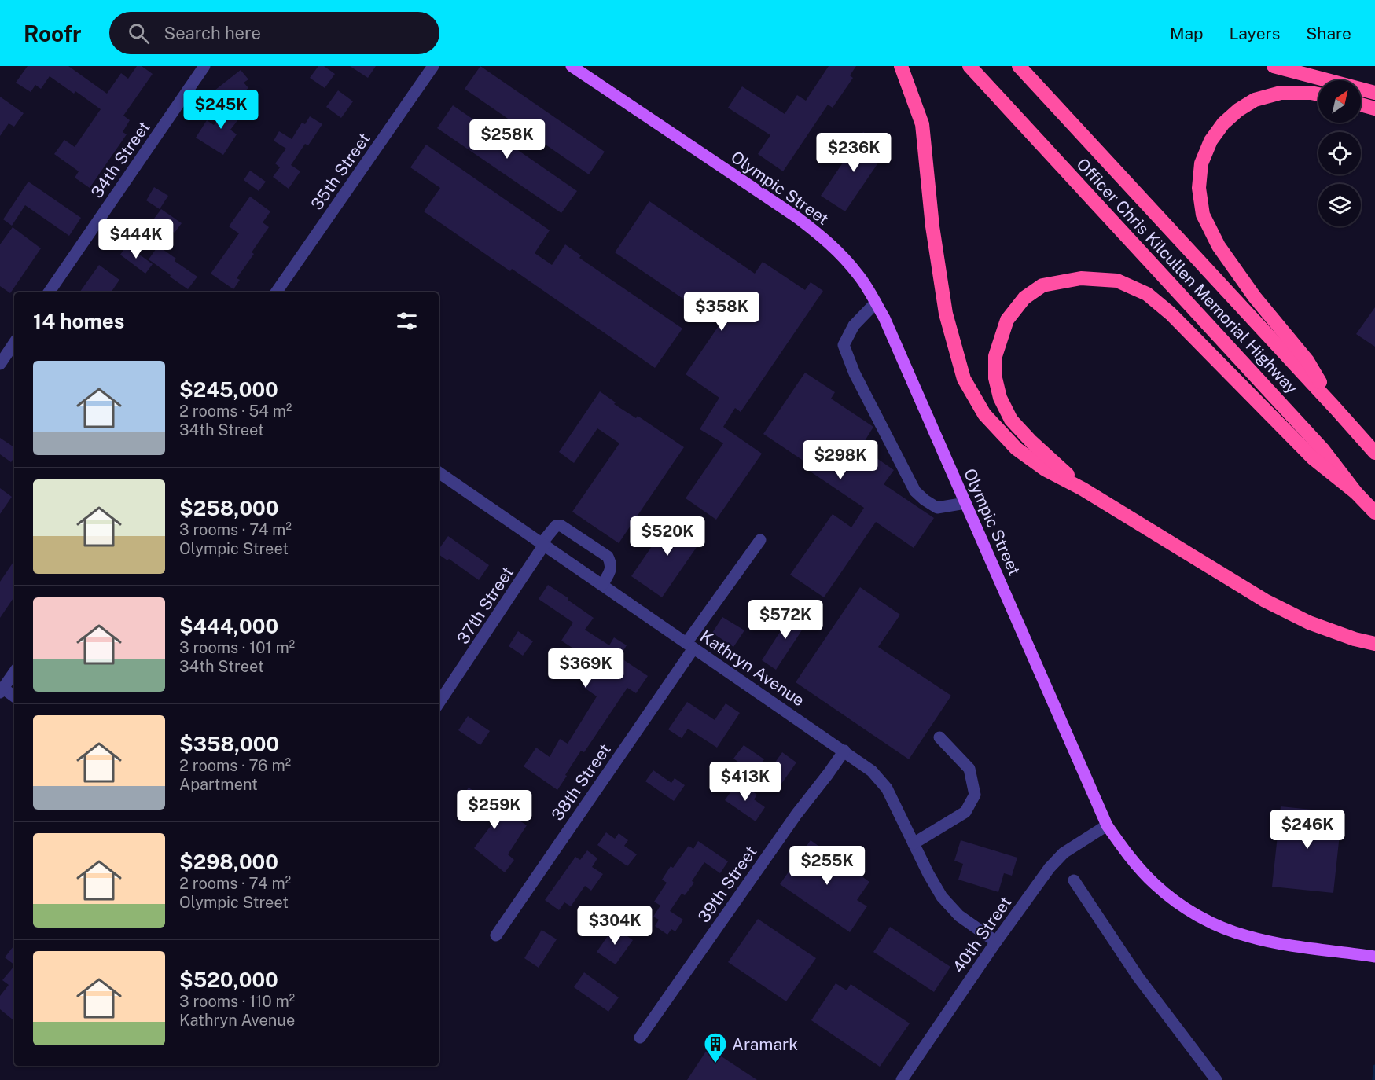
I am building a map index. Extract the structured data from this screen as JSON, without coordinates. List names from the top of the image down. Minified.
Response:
{"streets":{"highway":["Officer Chris Kilcullen Memorial Highway"],"main road":["Olympic Street"],"street":["34th Street","35th Street","37th Street","Kathryn Avenue","38th Street","39th Street","40th Street"]},"crossings":[["Olympic Street","40th Street"],["37th Street","Kathryn Avenue"],["Kathryn Avenue","38th Street"],["Kathryn Avenue","39th Street"],["Kathryn Avenue","40th Street"]],"places":{"building":["Aramark"]},"north":"top right","page":{"header":"Roofr","search":"Search here","nav":["Map","Layers","Share"],"price":["$245K","$258K","$236K","$444K","$358K","$298K","$520K","$572K","$369K","$413K","$259K","$246K","$255K","$304K"],"heading":"14 homes","list":[{"name":"$245,000","note":"2 rooms · 54 m² · 34th Street"},{"name":"$258,000","note":"3 rooms · 74 m² · Olympic Street"},{"name":"$444,000","note":"3 rooms · 101 m² · 34th Street"},{"name":"$358,000","note":"2 rooms · 76 m² · Apartment"},{"name":"$298,000","note":"2 rooms · 74 m² · Olympic Street"},{"name":"$520,000","note":"3 rooms · 110 m² · Kathryn Avenue"}]}}
